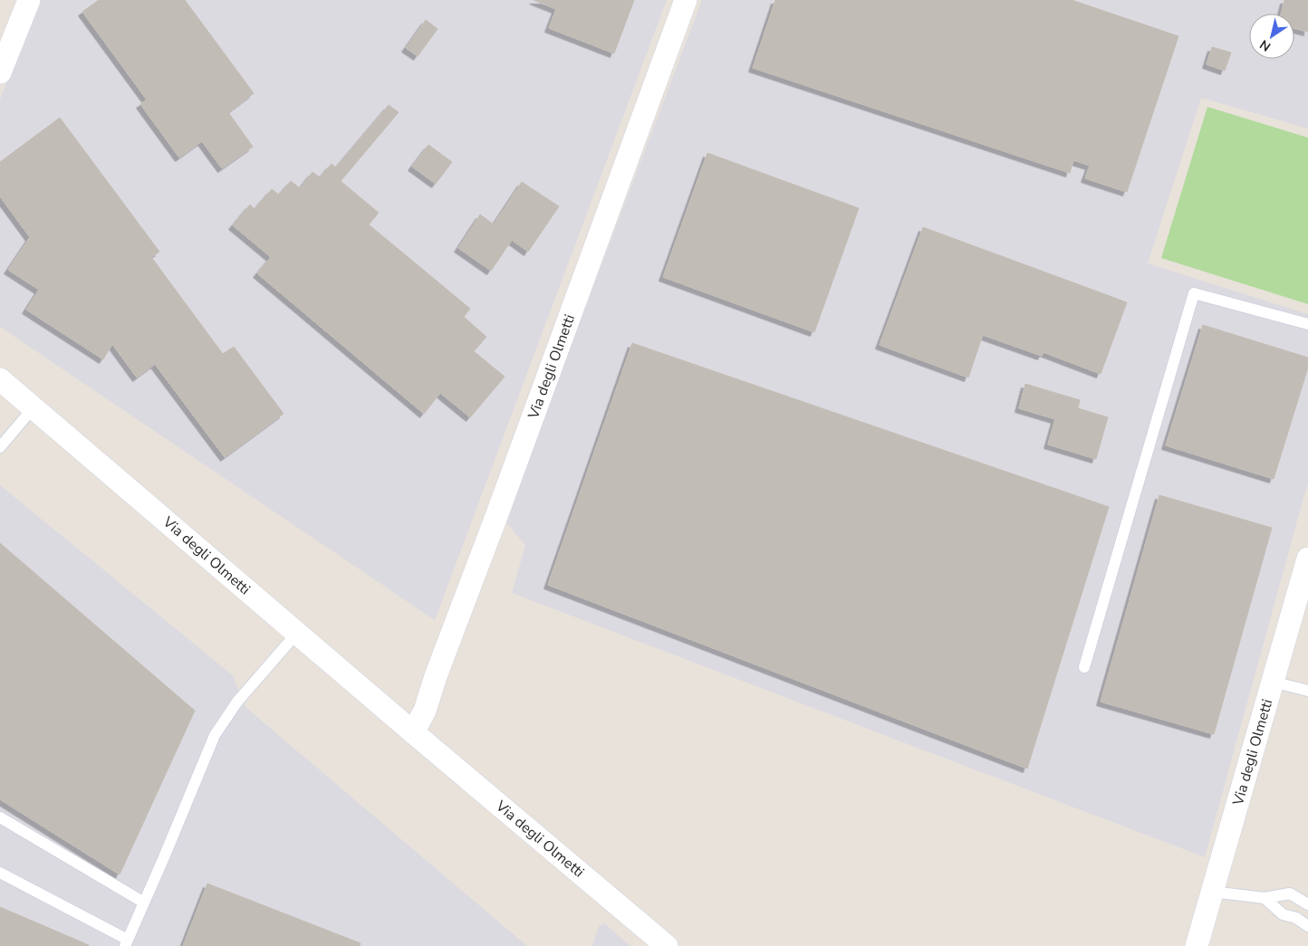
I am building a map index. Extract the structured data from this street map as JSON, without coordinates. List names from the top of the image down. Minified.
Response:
{"streets":{"street":["Via degli Olmetti"]},"north":"bottom left"}
